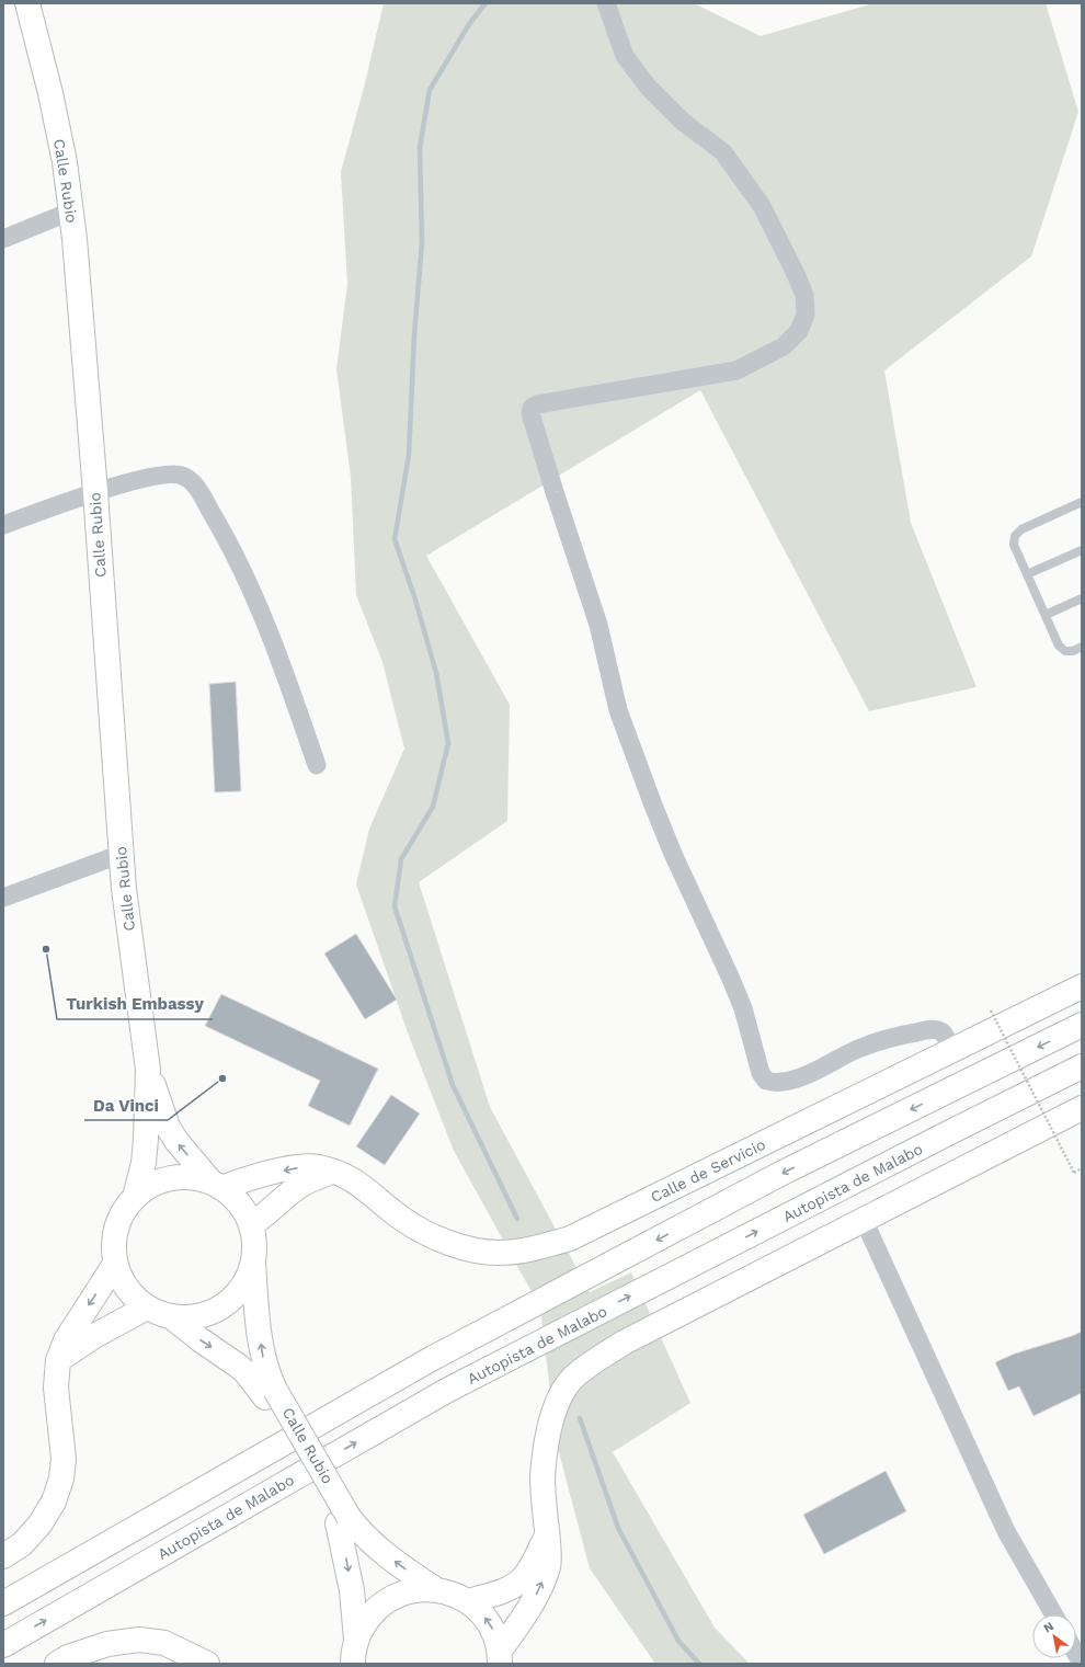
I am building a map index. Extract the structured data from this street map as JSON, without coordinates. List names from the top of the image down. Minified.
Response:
{"streets":{"main road":["Calle Rubio","Calle de Servicio","Autopista de Malabo"]},"crossings":[["Calle Rubio","Calle de Servicio"]],"places":["Turkish Embassy","Da Vinci"],"north":"top left"}
